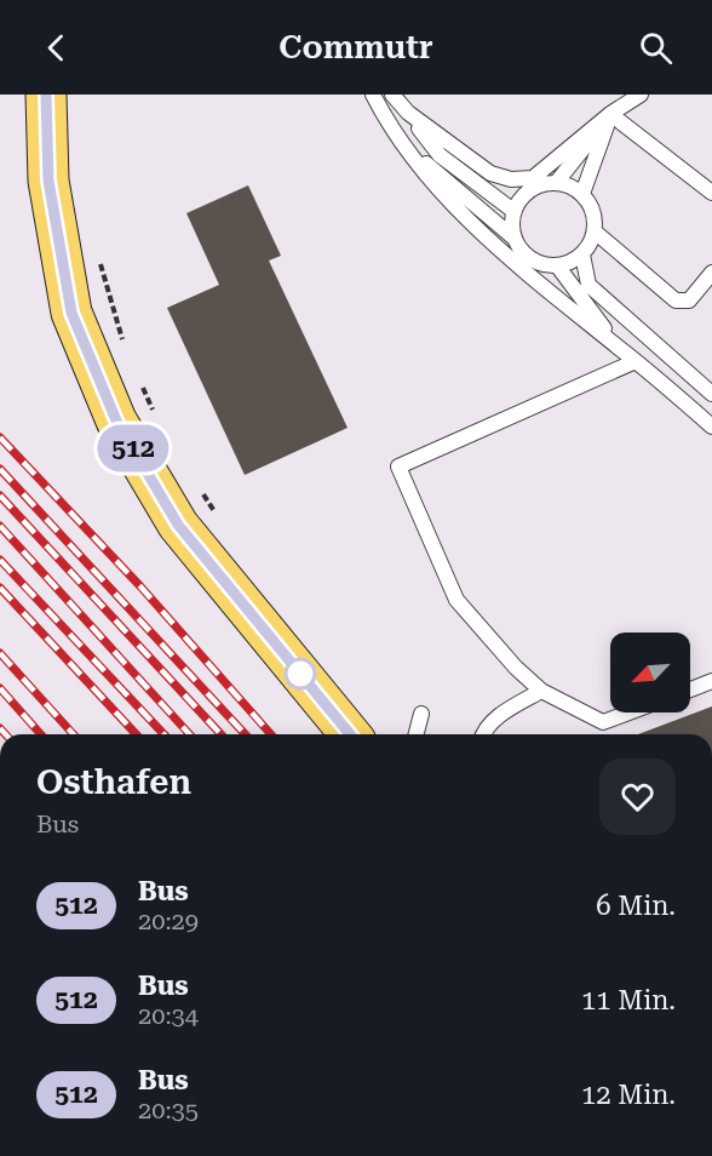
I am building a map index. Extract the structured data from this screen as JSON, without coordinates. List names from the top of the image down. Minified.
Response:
{"lines":["bus line 512"],"north":"bottom left","page":{"header":"Commutr","on_map":"512","heading":["Osthafen","Bus"],"list":[{"mark":"512","name":"Bus","note":"20:29","value":"6 Min."},{"mark":"512","name":"Bus","note":"20:34","value":"11 Min."},{"mark":"512","name":"Bus","note":"20:35","value":"12 Min."}]}}
